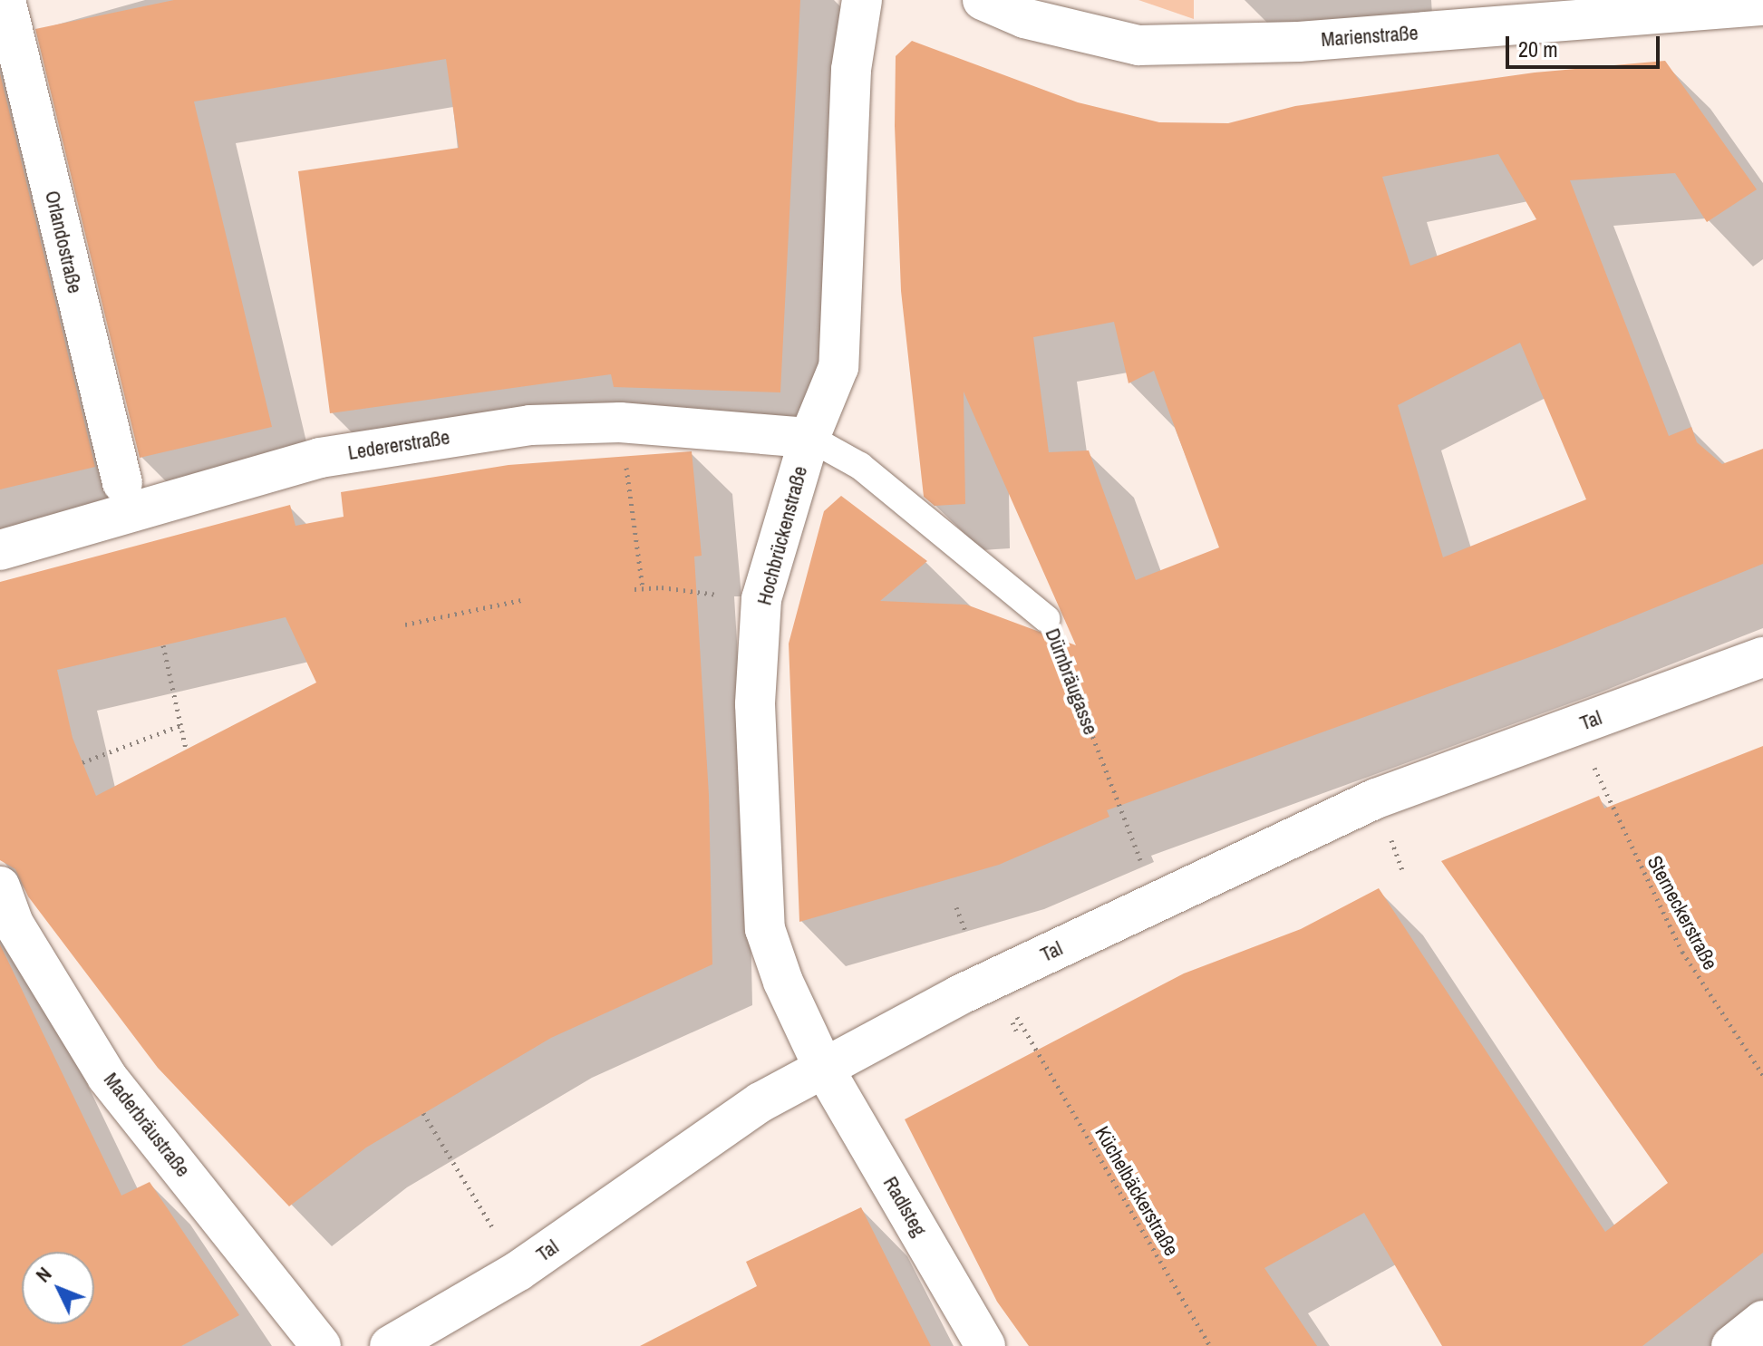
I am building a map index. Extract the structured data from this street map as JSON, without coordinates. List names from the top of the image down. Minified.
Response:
{"streets":{"street":["Marienstraße","Orlandostraße","Ledererstraße","Hochbrückenstraße","Tal","Maderbräustraße","Radlsteg"],"lane":["Dürnbräugasse"],"path":["Sterneckerstraße","Küchelbäckerstraße"]},"crossings":[["Ledererstraße","Hochbrückenstraße"],["Ledererstraße","Dürnbräugasse"],["Hochbrückenstraße","Dürnbräugasse"],["Hochbrückenstraße","Tal"],["Hochbrückenstraße","Radlsteg"],["Dürnbräugasse","Tal"],["Tal","Radlsteg"]],"scale_bar":"20 m","north":"top left"}
